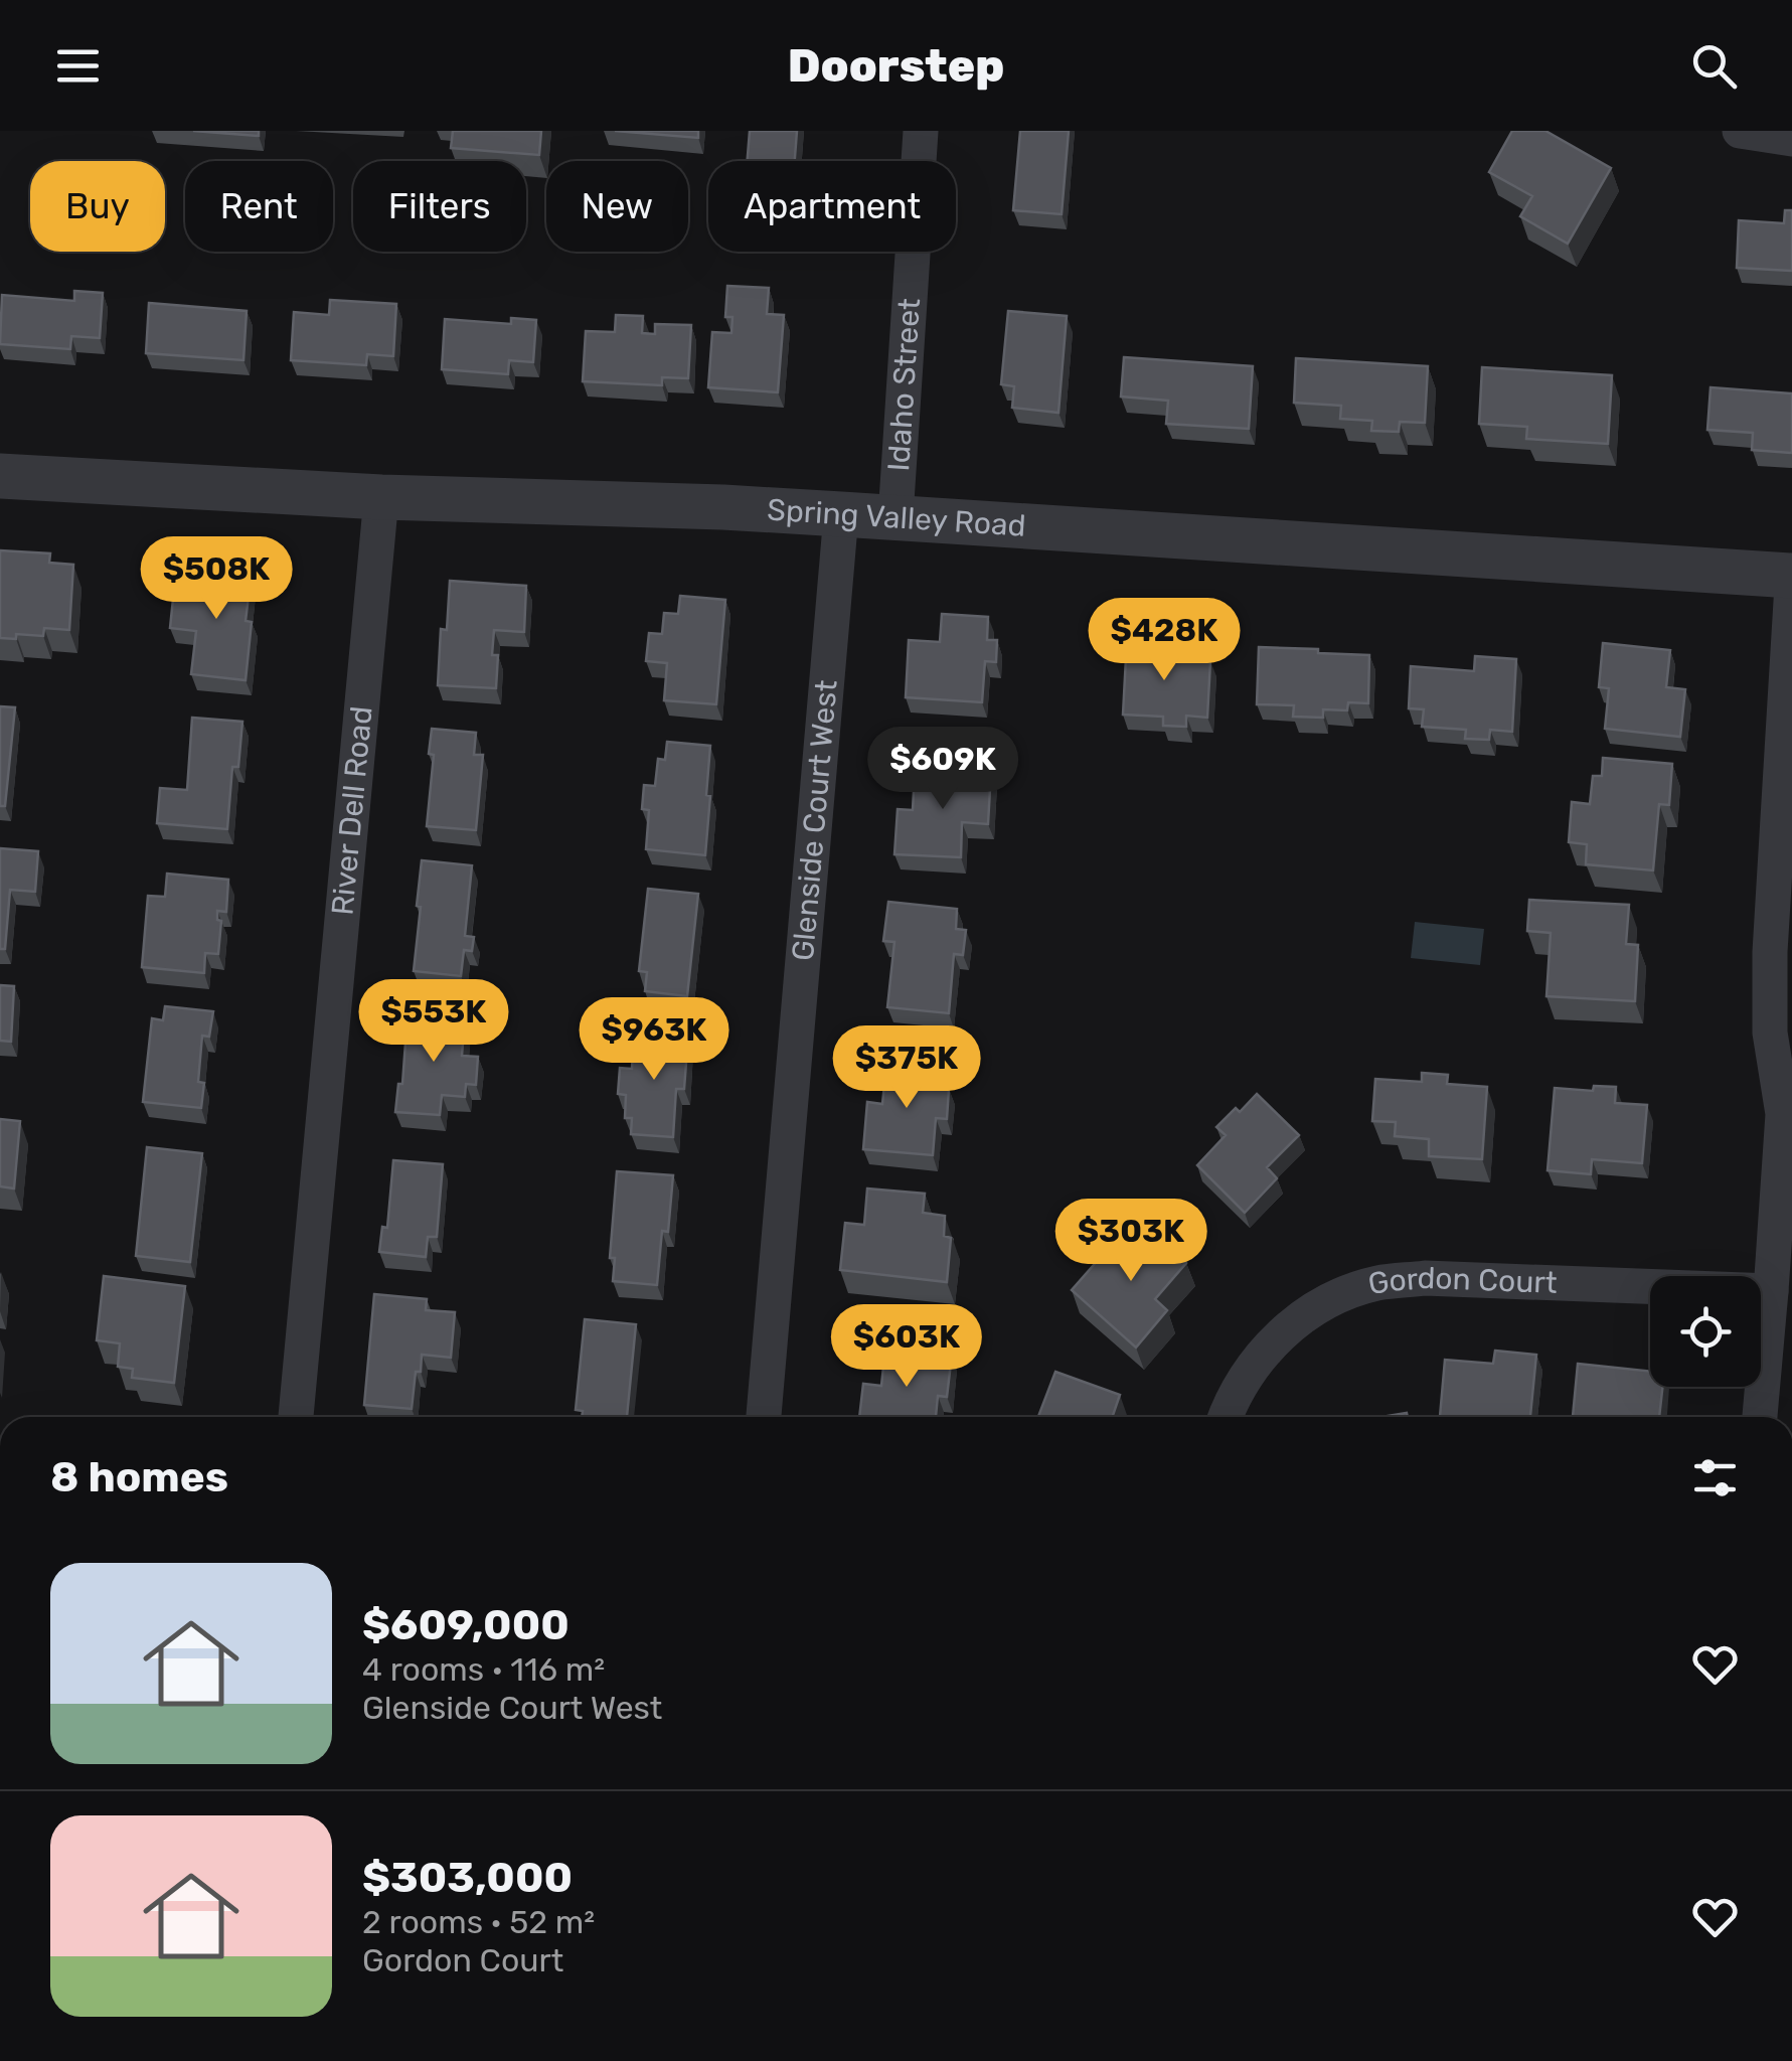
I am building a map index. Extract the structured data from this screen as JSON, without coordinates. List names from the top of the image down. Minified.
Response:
{"streets":{"street":["Idaho Street","Spring Valley Road","River Dell Road","Glenside Court West","Gordon Court"]},"crossings":[["Idaho Street","Spring Valley Road"],["Spring Valley Road","River Dell Road"],["Spring Valley Road","Glenside Court West"]],"page":{"header":"Doorstep","chip":["Buy","Rent","Filters","New","Apartment"],"price":["$508K","$428K","$609K","$553K","$963K","$375K","$303K","$603K"],"heading":"8 homes","list":[{"name":"$609,000","note":"4 rooms · 116 m² · Glenside Court West"},{"name":"$303,000","note":"2 rooms · 52 m² · Gordon Court"}]}}
